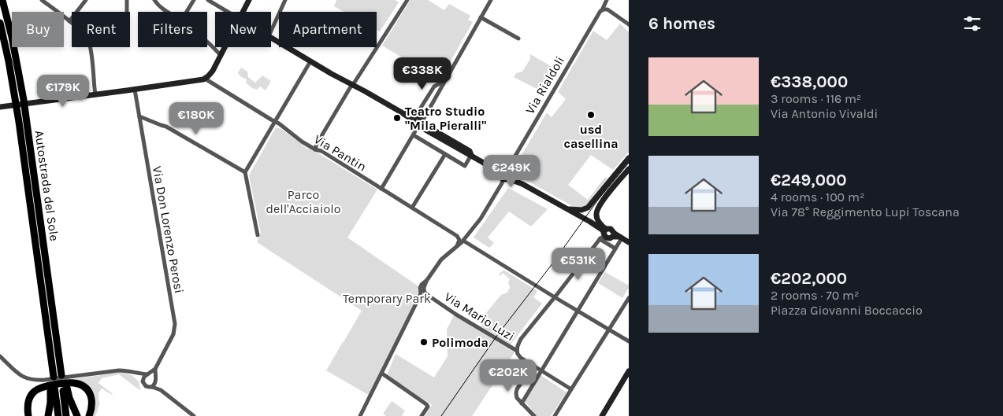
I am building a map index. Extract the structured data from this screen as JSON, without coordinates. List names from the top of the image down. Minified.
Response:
{"streets":{"highway":["Autostrada del Sole"],"street":["Via Rialdoli","Via Pantin","Via Don Lorenzo Perosi","Via Mario Luzi"]},"crossings":[["Via Rialdoli","Via Pantin"],["Via Rialdoli","Via Mario Luzi"]],"parks":["Parco dell'Acciaiolo","Temporary Park"],"places":["usd casellina","Teatro Studio \"Mila Pieralli\"","Polimoda"],"page":{"heading":"6 homes","chip":["Buy","Rent","Filters","New","Apartment"],"list":[{"name":"€338,000","note":"3 rooms · 116 m² · Via Antonio Vivaldi"},{"name":"€249,000","note":"4 rooms · 100 m² · Via 78° Reggimento Lupi Toscana"},{"name":"€202,000","note":"2 rooms · 70 m² · Piazza Giovanni Boccaccio"}],"price":["€338K","€179K","€180K","€249K","€531K","€202K"]}}
